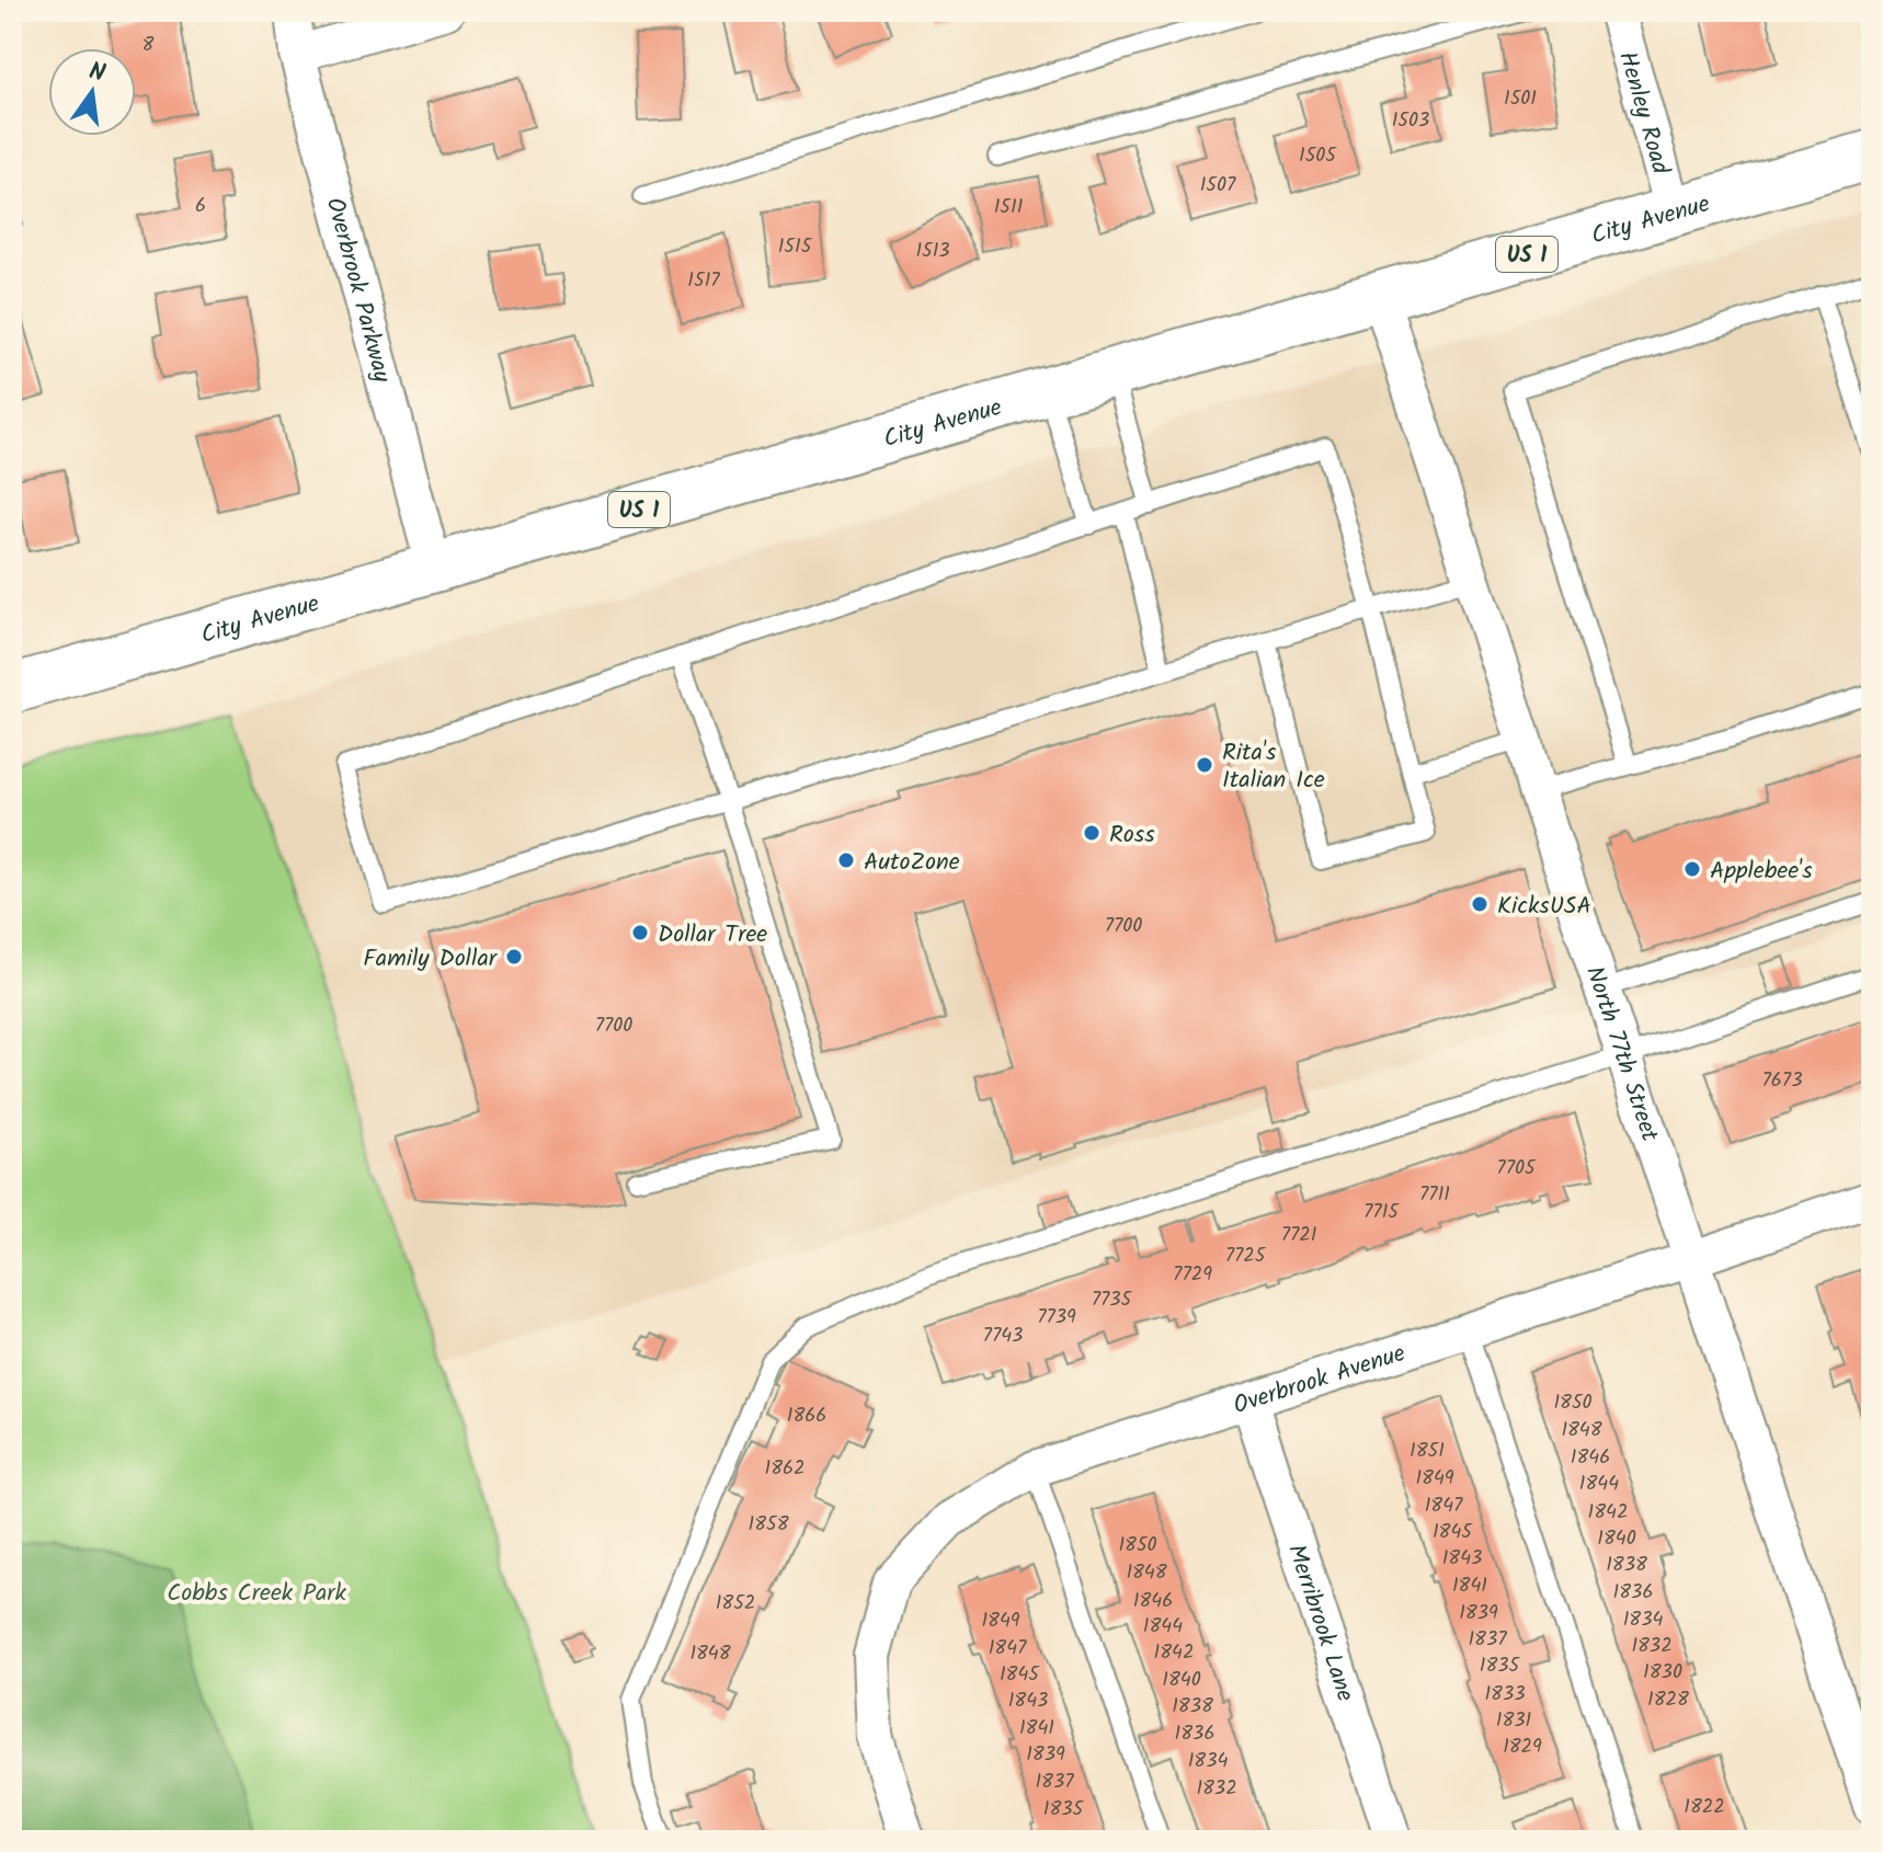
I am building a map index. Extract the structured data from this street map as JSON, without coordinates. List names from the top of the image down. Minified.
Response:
{"streets":{"highway":["City Avenue","US 1"],"street":["Henley Road","Overbrook Parkway","North 77th Street","Overbrook Avenue","Merribrook Lane"]},"crossings":[["Henley Road","City Avenue"],["City Avenue","Overbrook Parkway"],["City Avenue","North 77th Street"],["North 77th Street","Overbrook Avenue"],["Overbrook Avenue","Merribrook Lane"]],"parks":["Cobbs Creek Park"],"places":["Rita's Italian Ice","Ross","AutoZone","Applebee's","KicksUSA","Dollar Tree","Family Dollar"],"house_numbers":["8","1501","1503","1505","1507","6","1511","1515","1513","1517","7700","7700","7673","7705","7711","7715","7721","7725","7729","7735","7739","7743","1850","1866","1848","1851","1846","1862","1849","1844","1847","1842","1858","1845","1840","1850","1843","1838","1848","1841","1836","1846","1852","1839","1834","1849","1844","1837","1832","1847","1842","1848","1835","1830","1845","1840","1833","1828","1843","1838","1831","1841","1836","1829","1839","1834","1837","1832","1822","1835"],"north":"top"}
